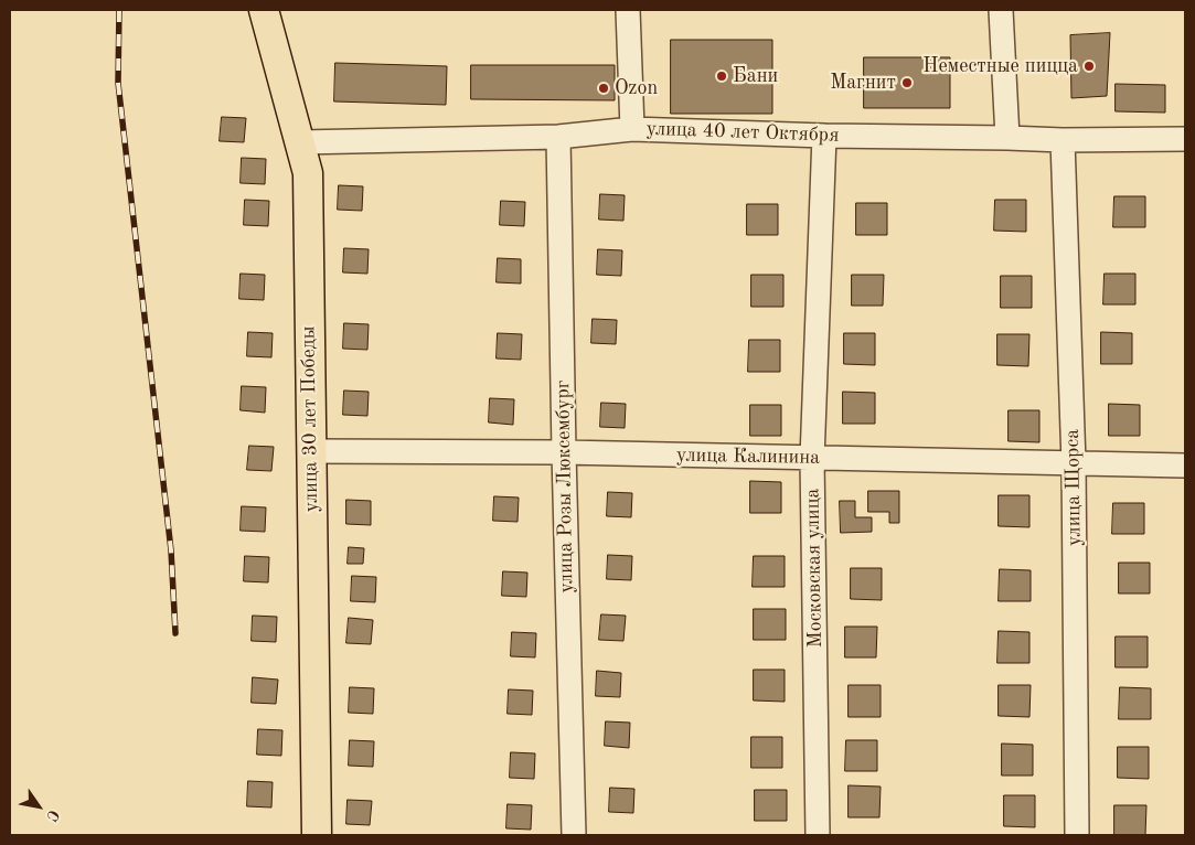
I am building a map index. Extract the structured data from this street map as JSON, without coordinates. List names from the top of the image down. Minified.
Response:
{"streets":{"main road":["улица 30 лет Победы"],"street":["улица 40 лет Октября","улица Калинина","улица Розы Люксембург","улица Щорса","Московская улица"]},"crossings":[["улица 40 лет Октября","улица 30 лет Победы"],["улица 40 лет Октября","улица Розы Люксембург"],["улица 40 лет Октября","улица Щорса"],["улица 40 лет Октября","Московская улица"],["улица 30 лет Победы","улица Калинина"],["улица Калинина","улица Розы Люксембург"],["улица Калинина","улица Щорса"],["улица Калинина","Московская улица"]],"places":["Неместные пицца","Бани","Магнит","Ozon"],"north":"bottom right"}
